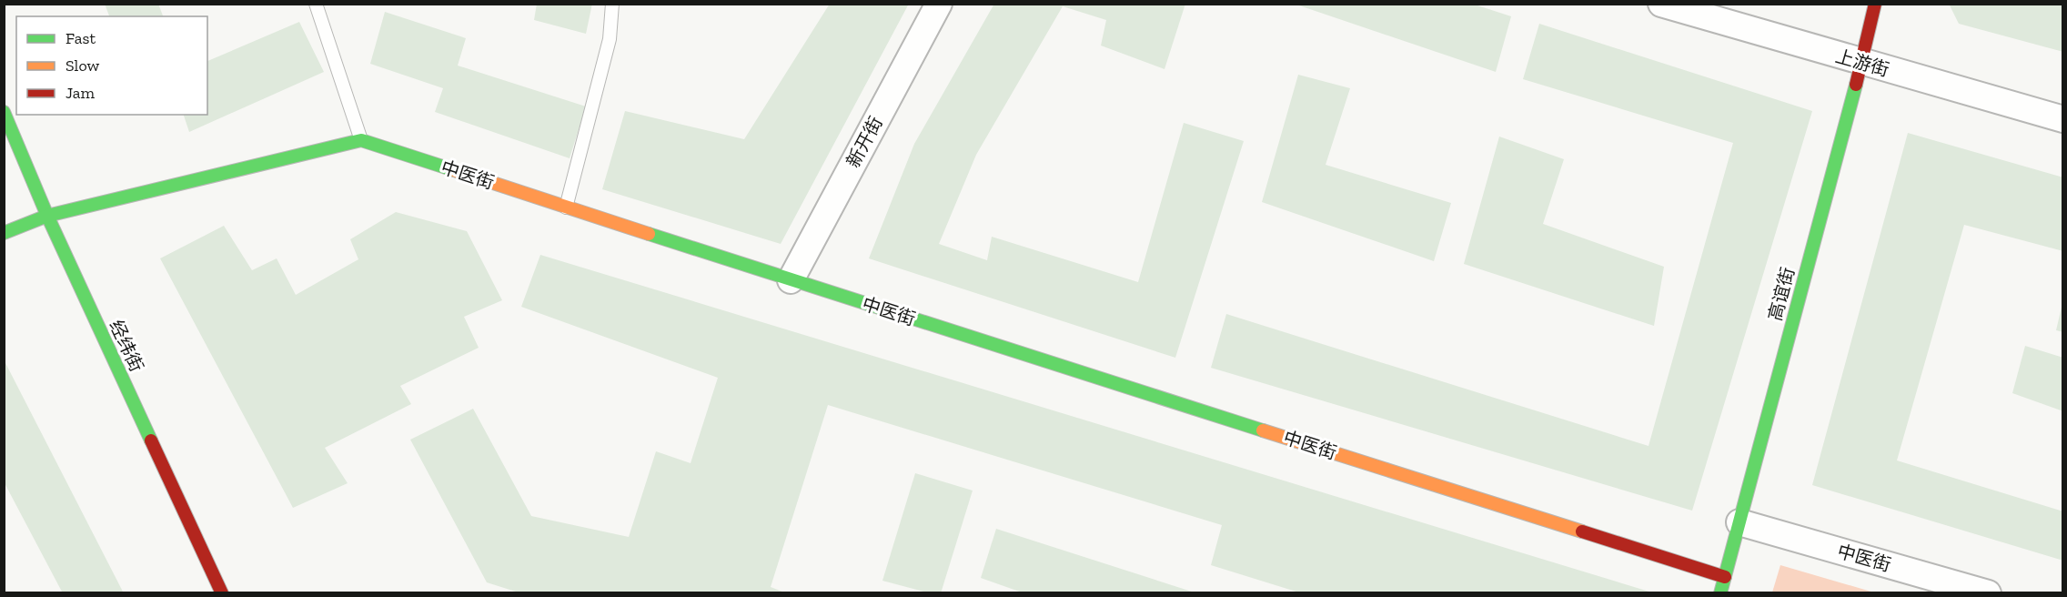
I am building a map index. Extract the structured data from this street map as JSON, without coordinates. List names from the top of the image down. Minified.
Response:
{"streets":{"street":["上游街","新开街","中医街","高谊街","经纬街"]},"crossings":[["上游街","高谊街"],["新开街","中医街"],["中医街","高谊街"]],"legend":["Fast","Slow","Jam"]}
